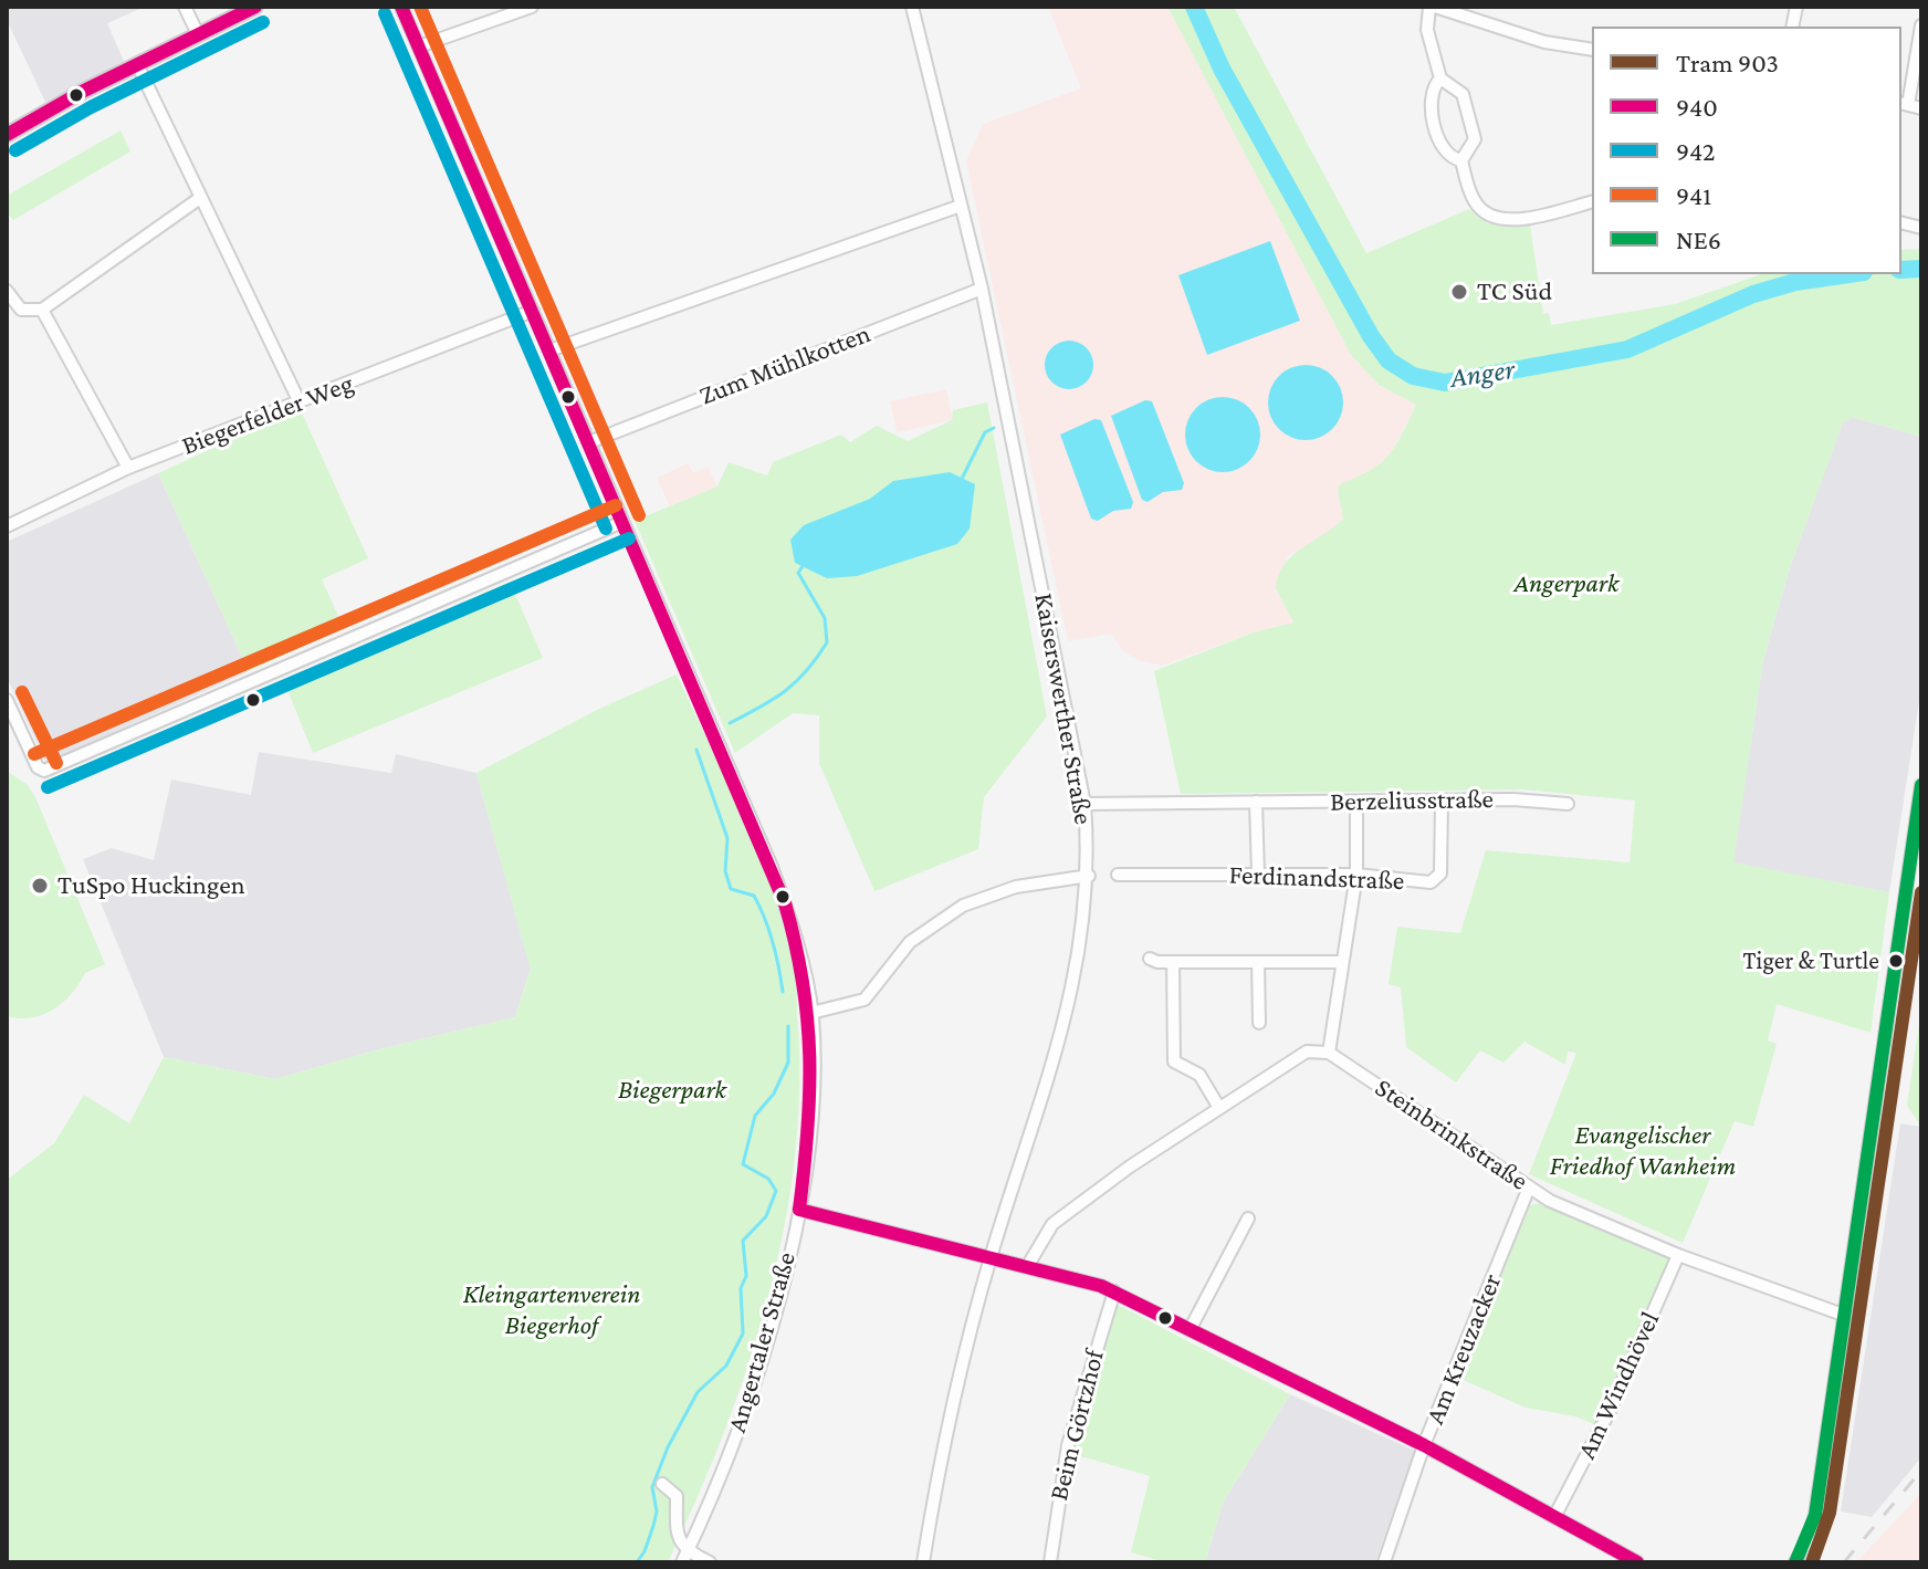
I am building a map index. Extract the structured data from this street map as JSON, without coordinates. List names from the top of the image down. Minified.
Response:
{"streets":{"street":["Zum Mühlkotten","Biegerfelder Weg","Kaiserswerther Straße","Berzeliusstraße","Ferdinandstraße","Steinbrinkstraße","Angertaler Straße","Am Kreuzacker","Am Windhövel","Beim Görtzhof"]},"crossings":[["Zum Mühlkotten","Kaiserswerther Straße"],["Zum Mühlkotten","Angertaler Straße"],["Biegerfelder Weg","Angertaler Straße"],["Kaiserswerther Straße","Berzeliusstraße"],["Berzeliusstraße","Ferdinandstraße"],["Steinbrinkstraße","Am Kreuzacker"],["Steinbrinkstraße","Am Windhövel"]],"water":["Anger"],"parks":["Angerpark","Biegerpark","Evangelischer Friedhof Wanheim","Kleingartenverein Biegerhof"],"places":["TC Süd","TuSpo Huckingen","Tiger & Turtle"],"lines":["transit line 940","transit line 941","transit line 942","transit line NE6","tram line 903"],"legend":["Tram 903","940","942","941","NE6"]}
